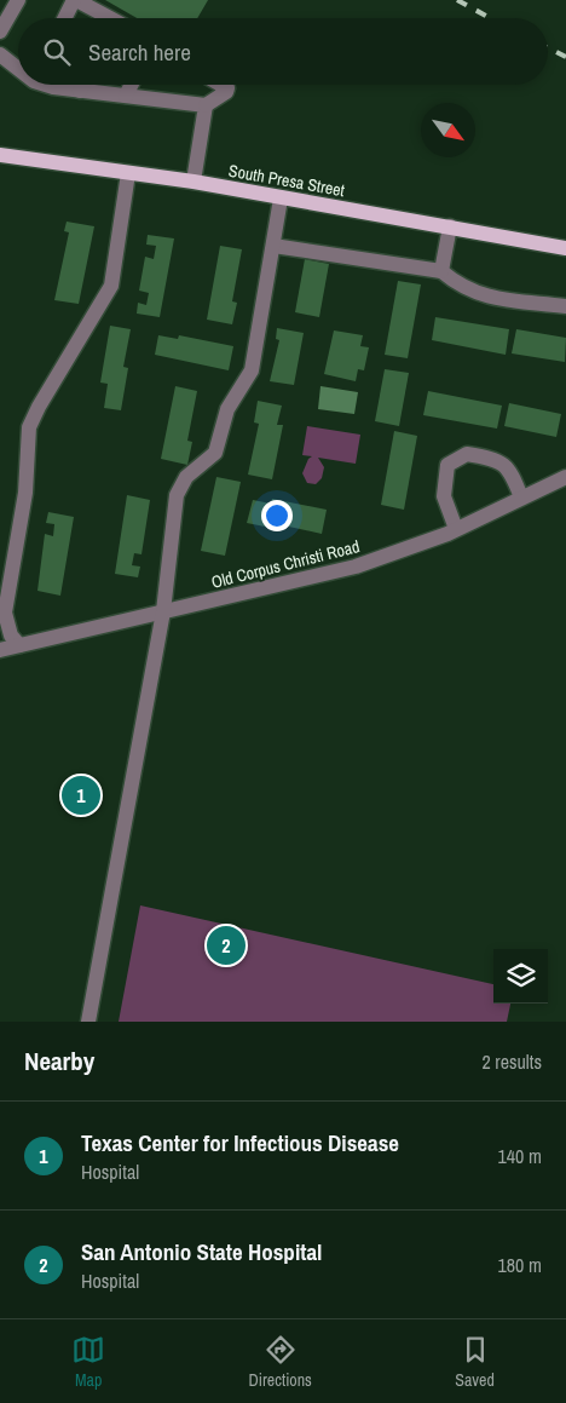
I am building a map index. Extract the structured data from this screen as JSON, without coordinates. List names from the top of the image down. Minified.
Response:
{"streets":{"main road":["South Presa Street"],"street":["Old Corpus Christi Road"]},"north":"bottom right","page":{"search":"Search here","pins":["1","2"],"heading":["Nearby","2 results"],"list":[{"mark":"1","name":"Texas Center for Infectious Disease","note":"Hospital","value":"140 m"},{"mark":"2","name":"San Antonio State Hospital","note":"Hospital","value":"180 m"}],"nav":["Map","Directions","Saved"]}}
